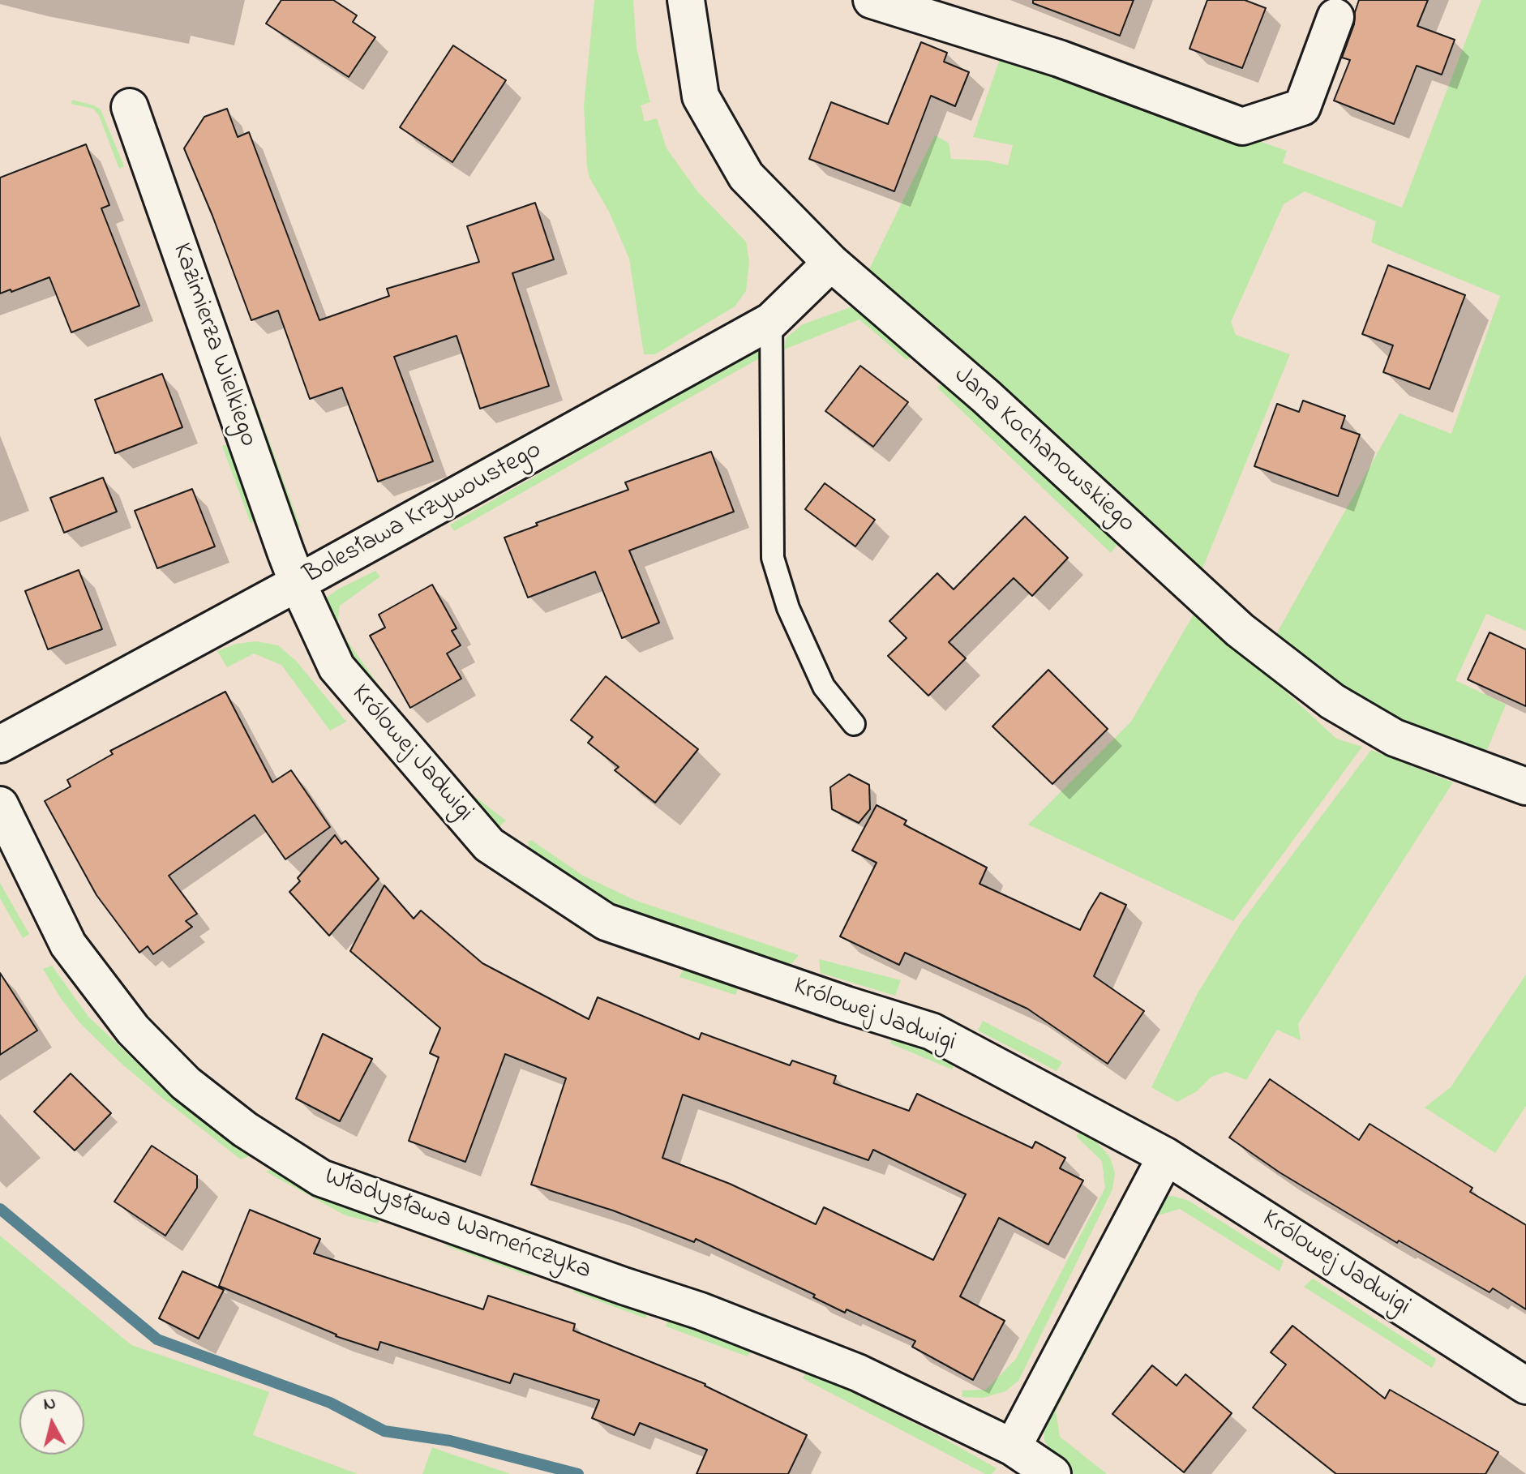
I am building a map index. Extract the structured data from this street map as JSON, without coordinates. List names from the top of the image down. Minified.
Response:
{"streets":{"street":["Kazimierza Wielkiego","Jana Kochanowskiego","Bolesława Krzywoustego","Królowej Jadwigi","Władysława Warneńczyka"]},"crossings":[["Kazimierza Wielkiego","Bolesława Krzywoustego"],["Kazimierza Wielkiego","Królowej Jadwigi"],["Jana Kochanowskiego","Bolesława Krzywoustego"],["Bolesława Krzywoustego","Królowej Jadwigi"]],"north":"top"}
